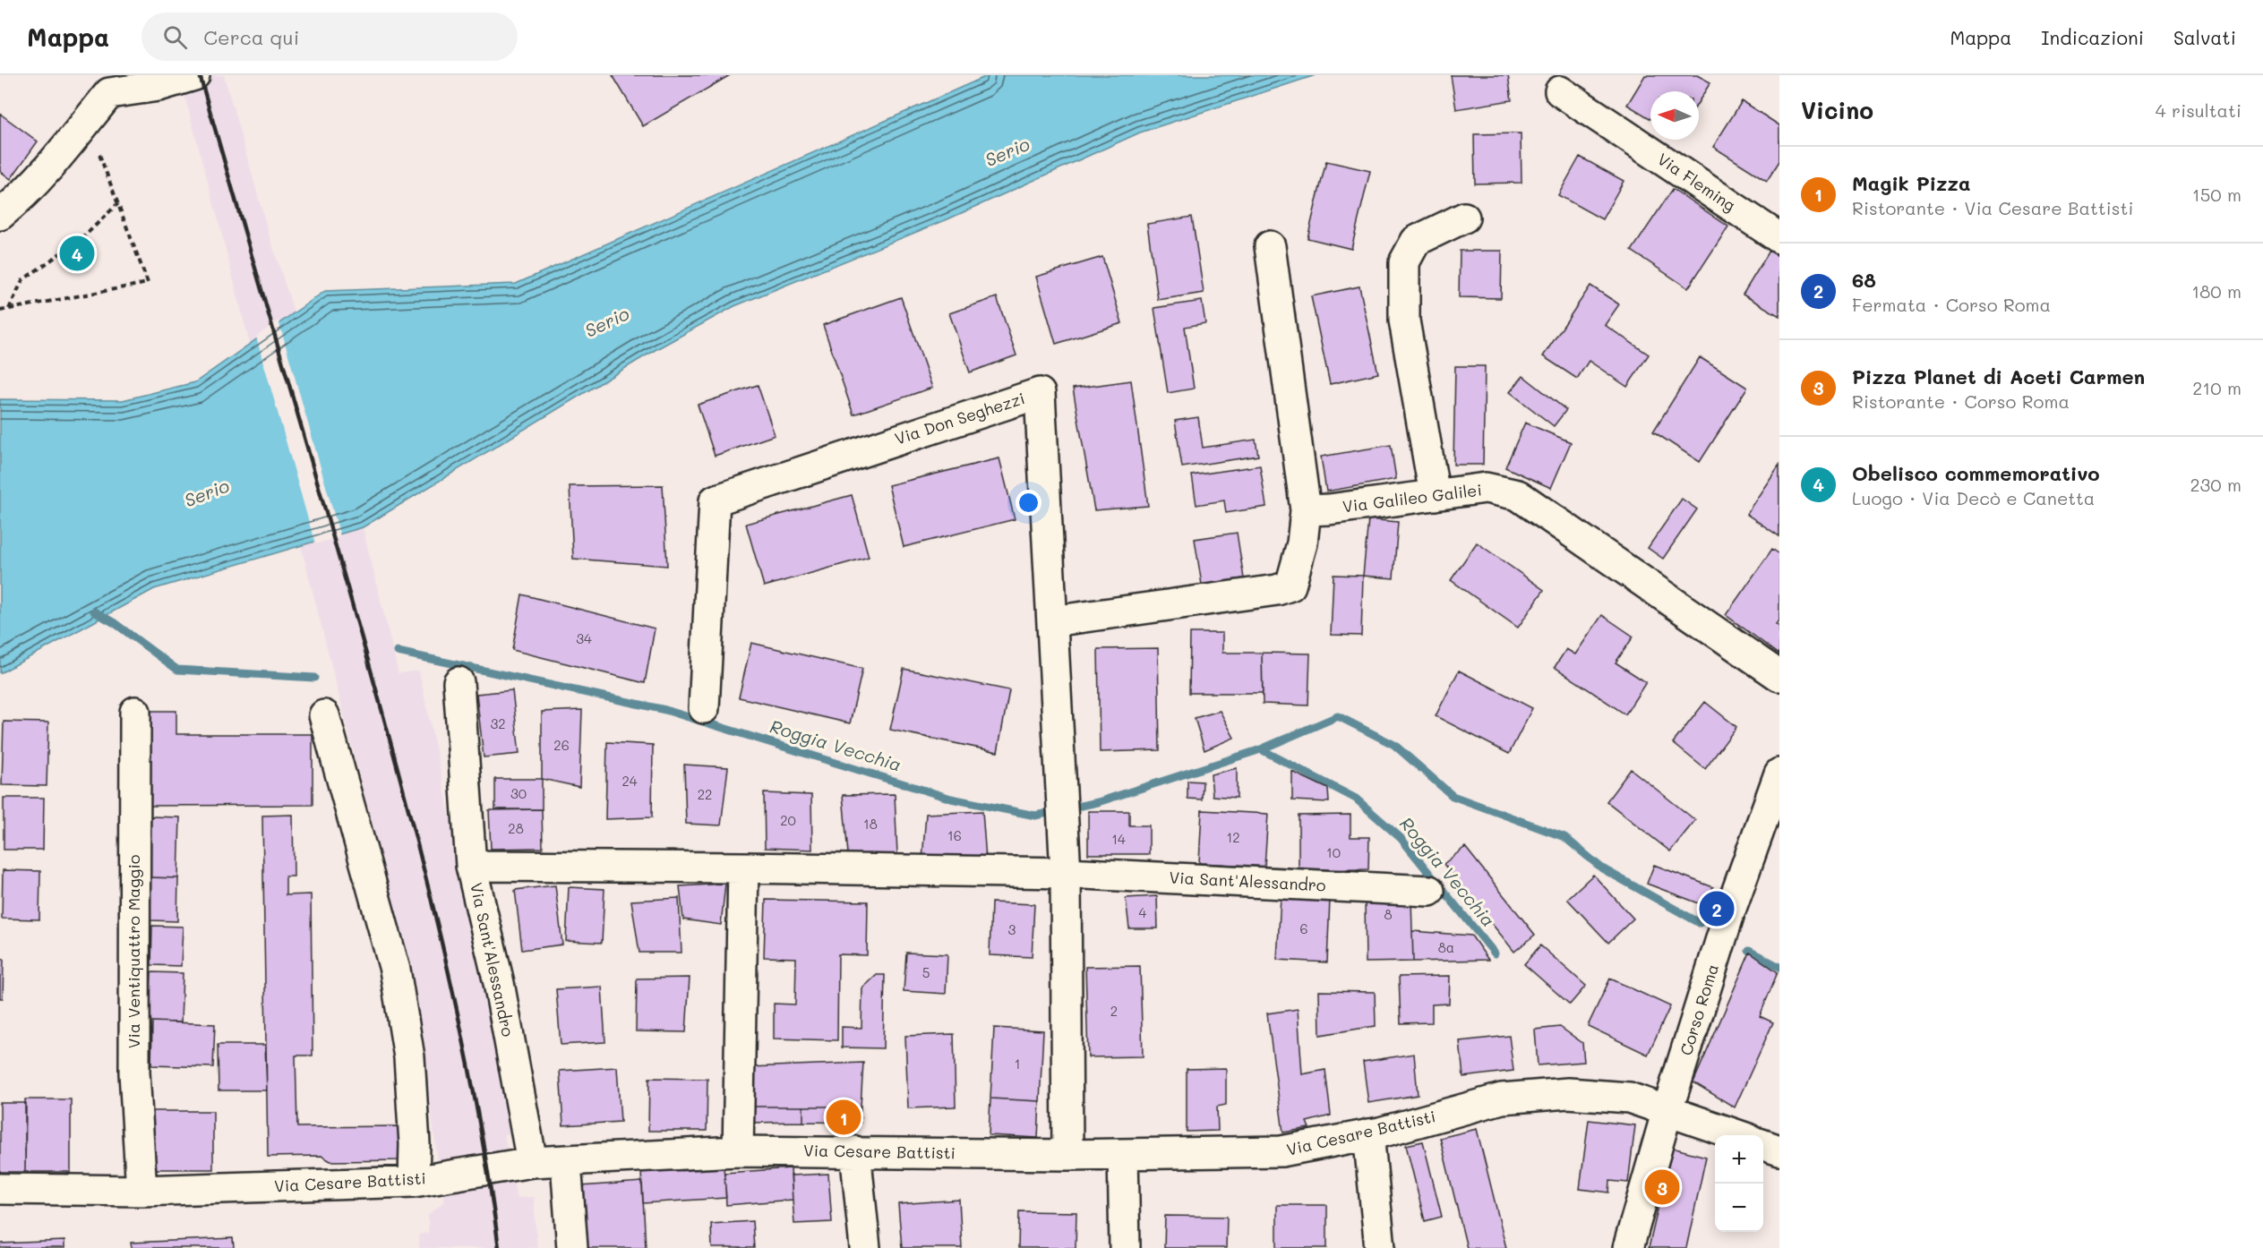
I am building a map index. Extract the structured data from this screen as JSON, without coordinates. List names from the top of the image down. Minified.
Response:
{"streets":{"street":["Via Fleming","Via Don Seghezzi","Via Galileo Galilei","Via Sant'Alessandro","Via Ventiquattro Maggio","Corso Roma","Via Cesare Battisti"]},"crossings":[["Via Don Seghezzi","Via Sant'Alessandro"],["Via Sant'Alessandro","Via Cesare Battisti"],["Via Ventiquattro Maggio","Via Cesare Battisti"],["Corso Roma","Via Cesare Battisti"]],"water":["Serio","Roggia Vecchia"],"house_numbers":["34","32","26","24","30","22","20","18","28","16","12","14","10","4","8","6","3","8a","5","2","1"],"north":"left","page":{"header":"Mappa","search":"Cerca qui","nav":["Mappa","Indicazioni","Salvati"],"heading":["Vicino","4 risultati"],"list":[{"mark":"1","name":"Magik Pizza","note":"Ristorante · Via Cesare Battisti","value":"150 m"},{"mark":"2","name":"68","note":"Fermata · Corso Roma","value":"180 m"},{"mark":"3","name":"Pizza Planet di Aceti Carmen","note":"Ristorante · Corso Roma","value":"210 m"},{"mark":"4","name":"Obelisco commemorativo","note":"Luogo · Via Decò e Canetta","value":"230 m"}],"pins":["4","2","1","3"],"map_buttons":["+","−"]}}
